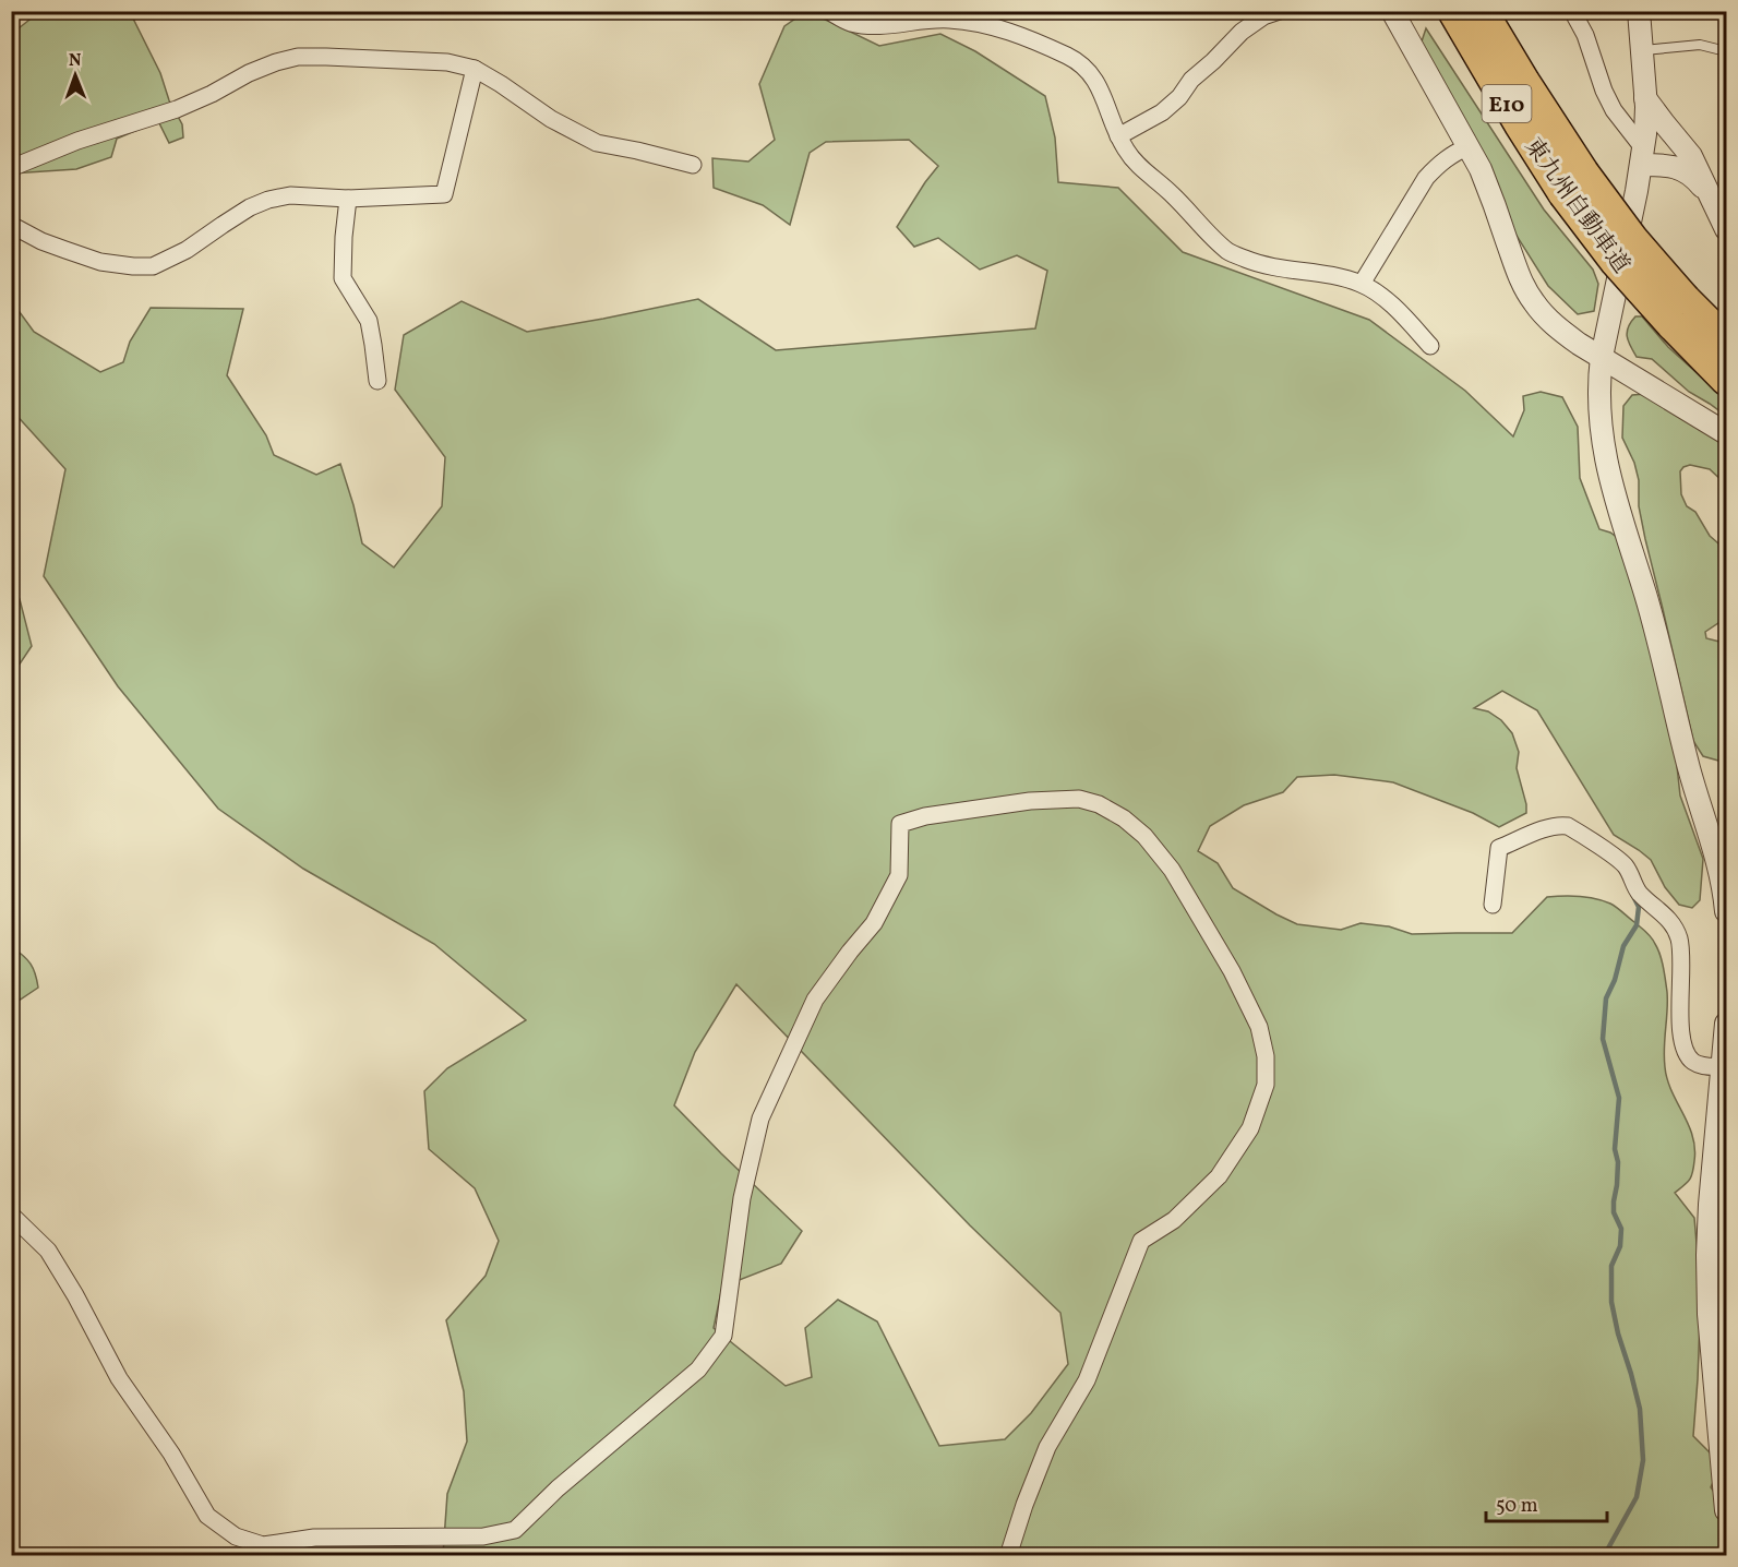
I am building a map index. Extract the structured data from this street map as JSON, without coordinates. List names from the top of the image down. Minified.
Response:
{"streets":{"highway":["E10","東九州自動車道"]},"scale_bar":"50 m","north":"top"}
